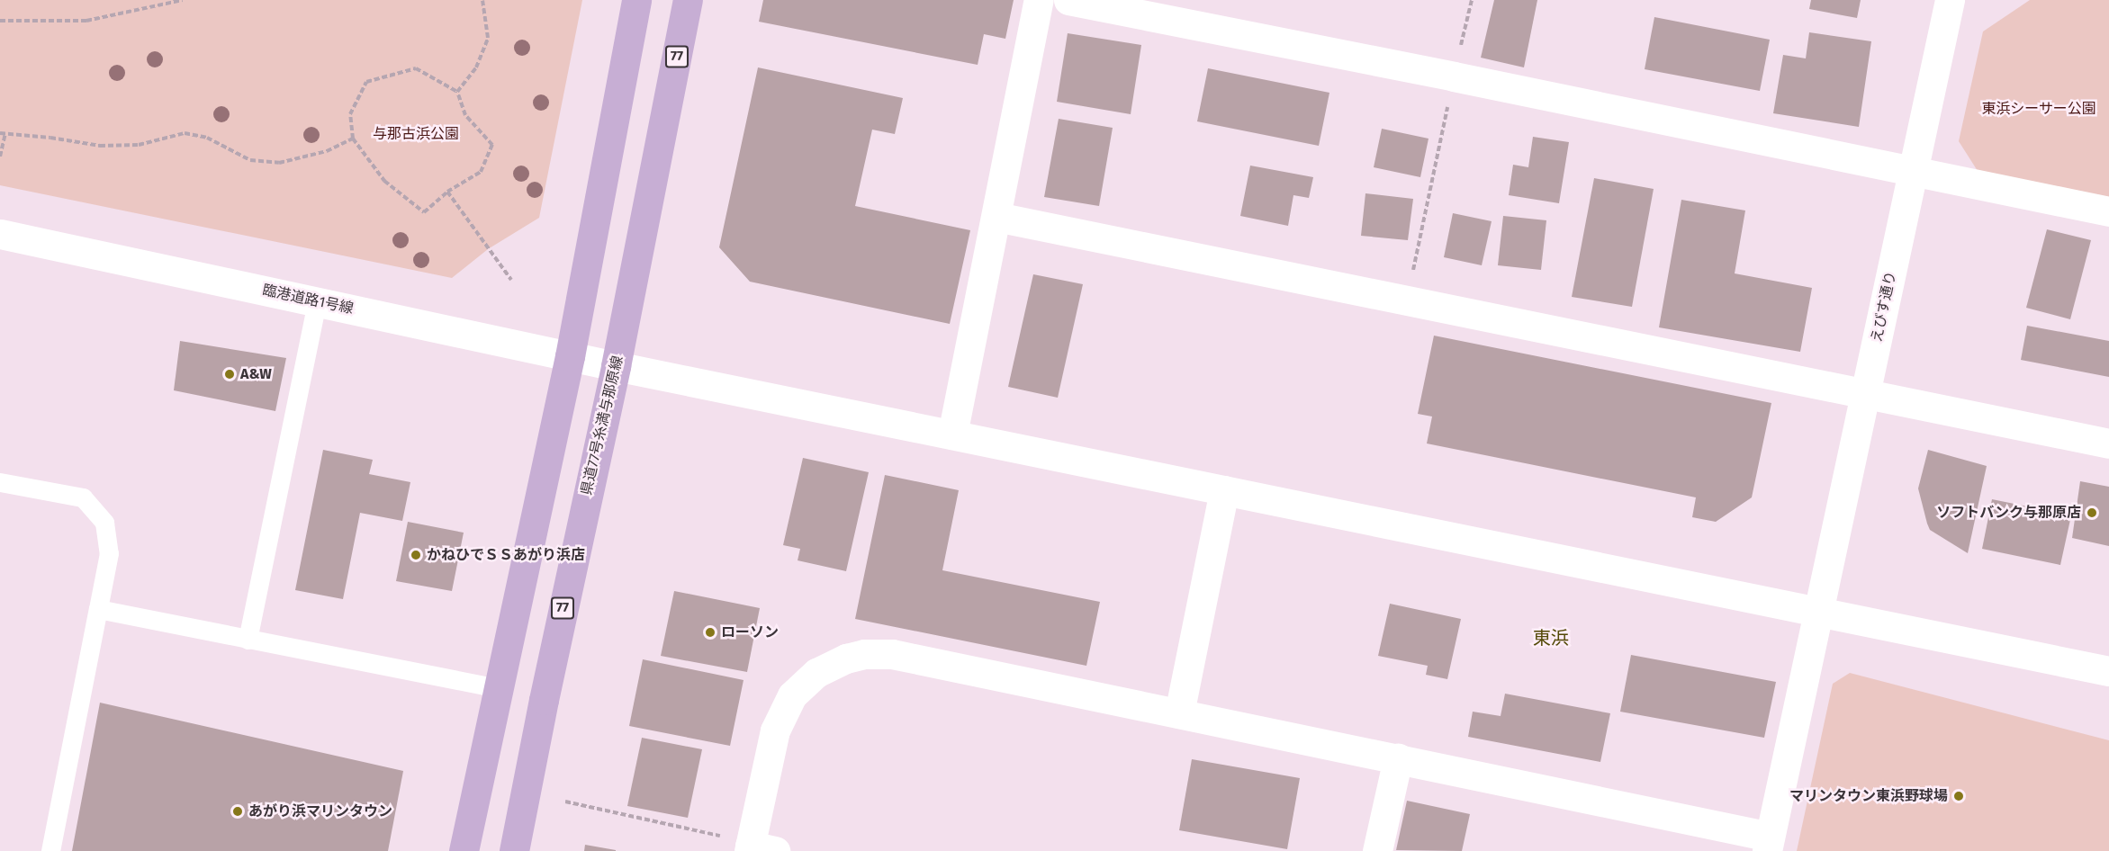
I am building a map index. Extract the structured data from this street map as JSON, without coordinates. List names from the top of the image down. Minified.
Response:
{"streets":{"main road":["77","県道77号糸満与那原線"],"street":["臨港道路1号線","えびす通り"]},"crossings":[["臨港道路1号線","えびす通り"],["臨港道路1号線","県道77号糸満与那原線"]],"districts":["東浜"],"parks":["東浜シーサー公園","与那古浜公園"],"places":["A&W","ソフトバンク与那原店","かねひでＳＳあがり浜店","ローソン","マリンタウン東浜野球場","あがり浜マリンタウン"]}
